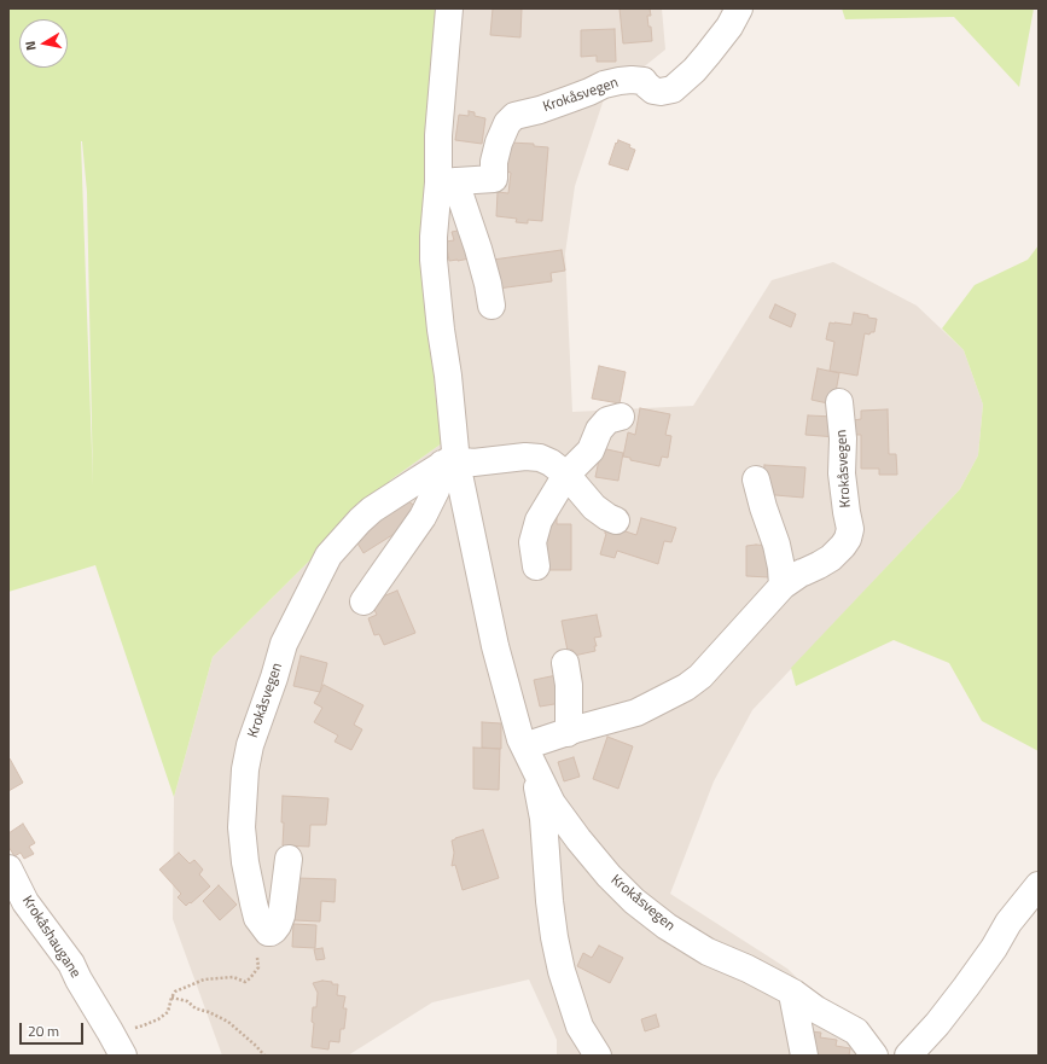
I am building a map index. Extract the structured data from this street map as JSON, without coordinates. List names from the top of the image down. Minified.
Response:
{"streets":{"street":["Krokåsvegen","Krokåshaugane"]},"scale_bar":"20 m","north":"left"}
